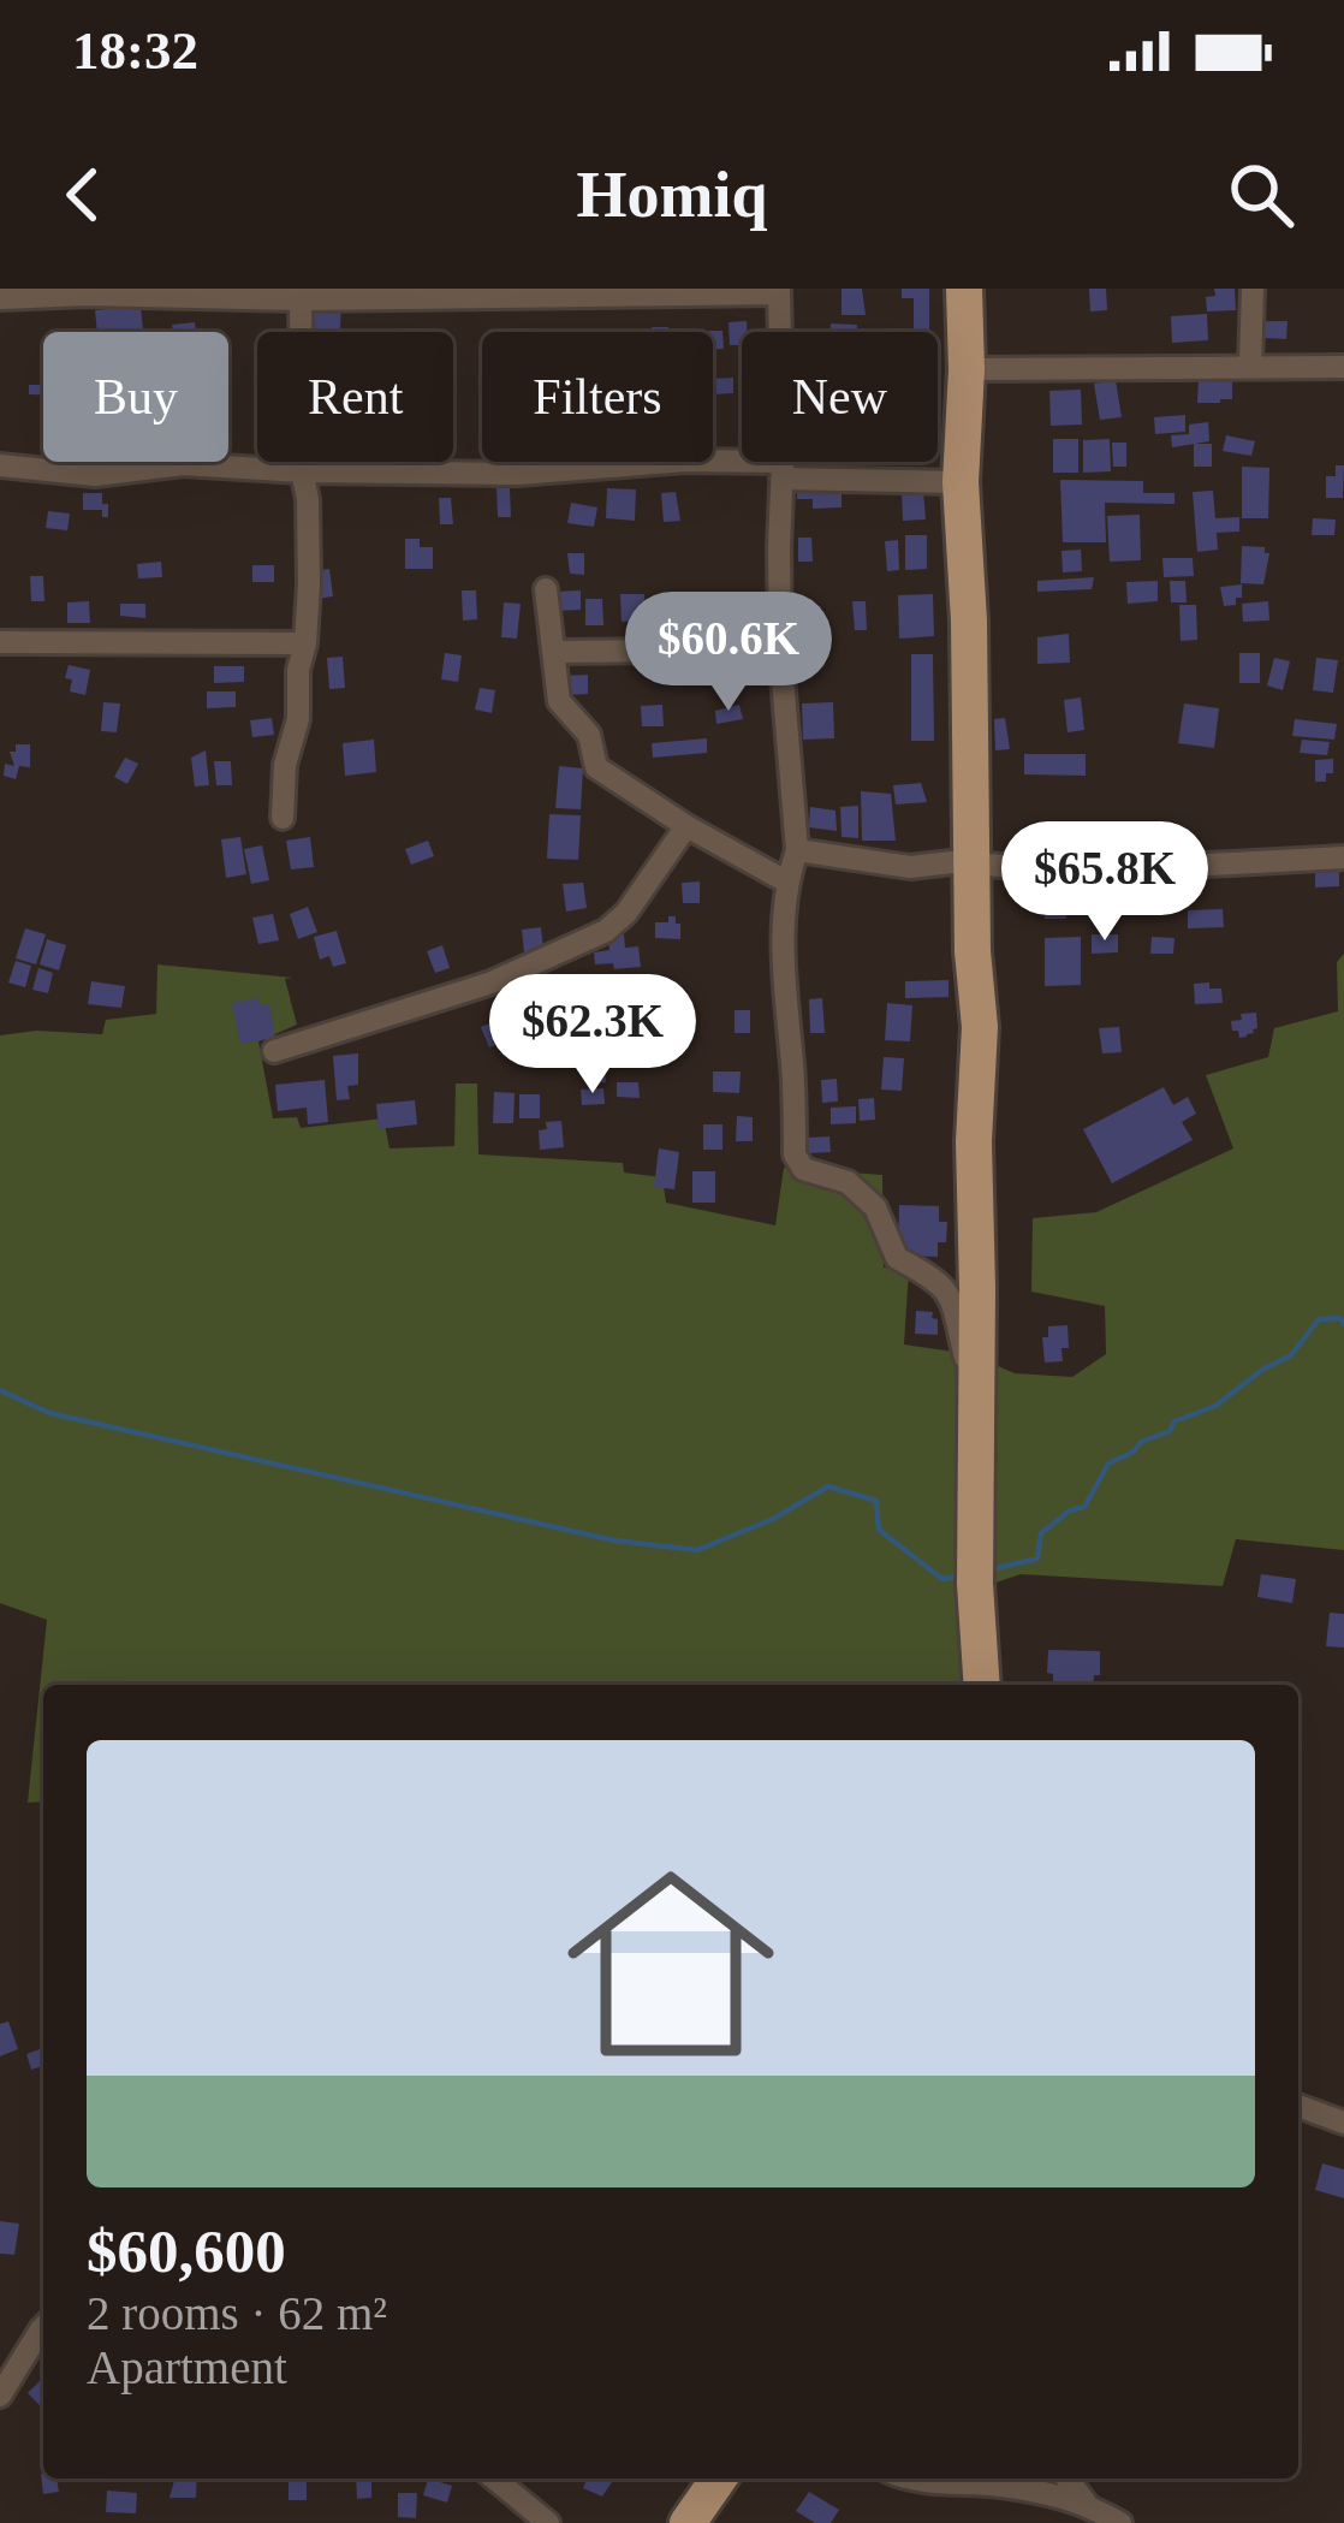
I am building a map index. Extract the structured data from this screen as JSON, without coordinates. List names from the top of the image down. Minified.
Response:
{"page":{"status":"18:32","header":"Homiq","chip":["Buy","Rent","Filters","New"],"price":["$60.6K","$65.8K","$62.3K"],"list":[{"name":"$60,600","note":"2 rooms · 62 m² · Apartment"}]}}
